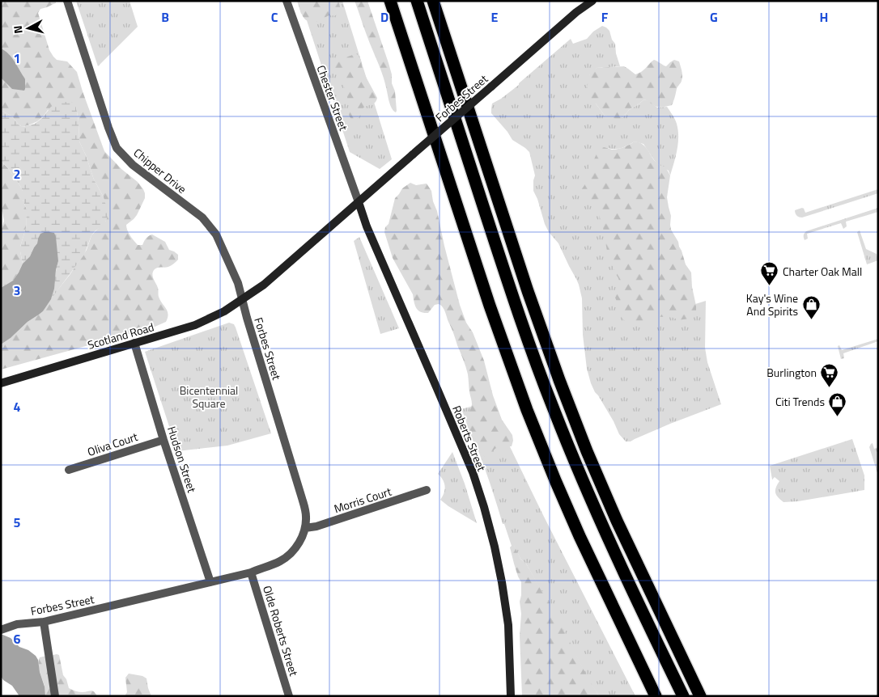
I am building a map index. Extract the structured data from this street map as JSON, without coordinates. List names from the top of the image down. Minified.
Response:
{"streets":{"main road":["Forbes Street","Scotland Road","Roberts Street"],"street":["Chester Street","Chipper Drive","Oliva Court","Hudson Street","Morris Court","Olde Roberts Street"]},"crossings":[["Chester Street","Forbes Street"],["Chester Street","Roberts Street"],["Forbes Street","Chipper Drive"],["Forbes Street","Scotland Road"],["Forbes Street","Roberts Street"],["Forbes Street","Hudson Street"],["Forbes Street","Morris Court"],["Forbes Street","Olde Roberts Street"],["Chipper Drive","Scotland Road"],["Scotland Road","Hudson Street"],["Oliva Court","Hudson Street"]],"parks":["Bicentennial Square"],"places":{"supermarket":["Charter Oak Mall","Burlington"],"shop":["Kay's Wine And Spirits","Citi Trends"]},"north":"left","grid":{"columns":["B","C","D","E","F","G","H"],"rows":["1","2","3","4","5","6"]}}
